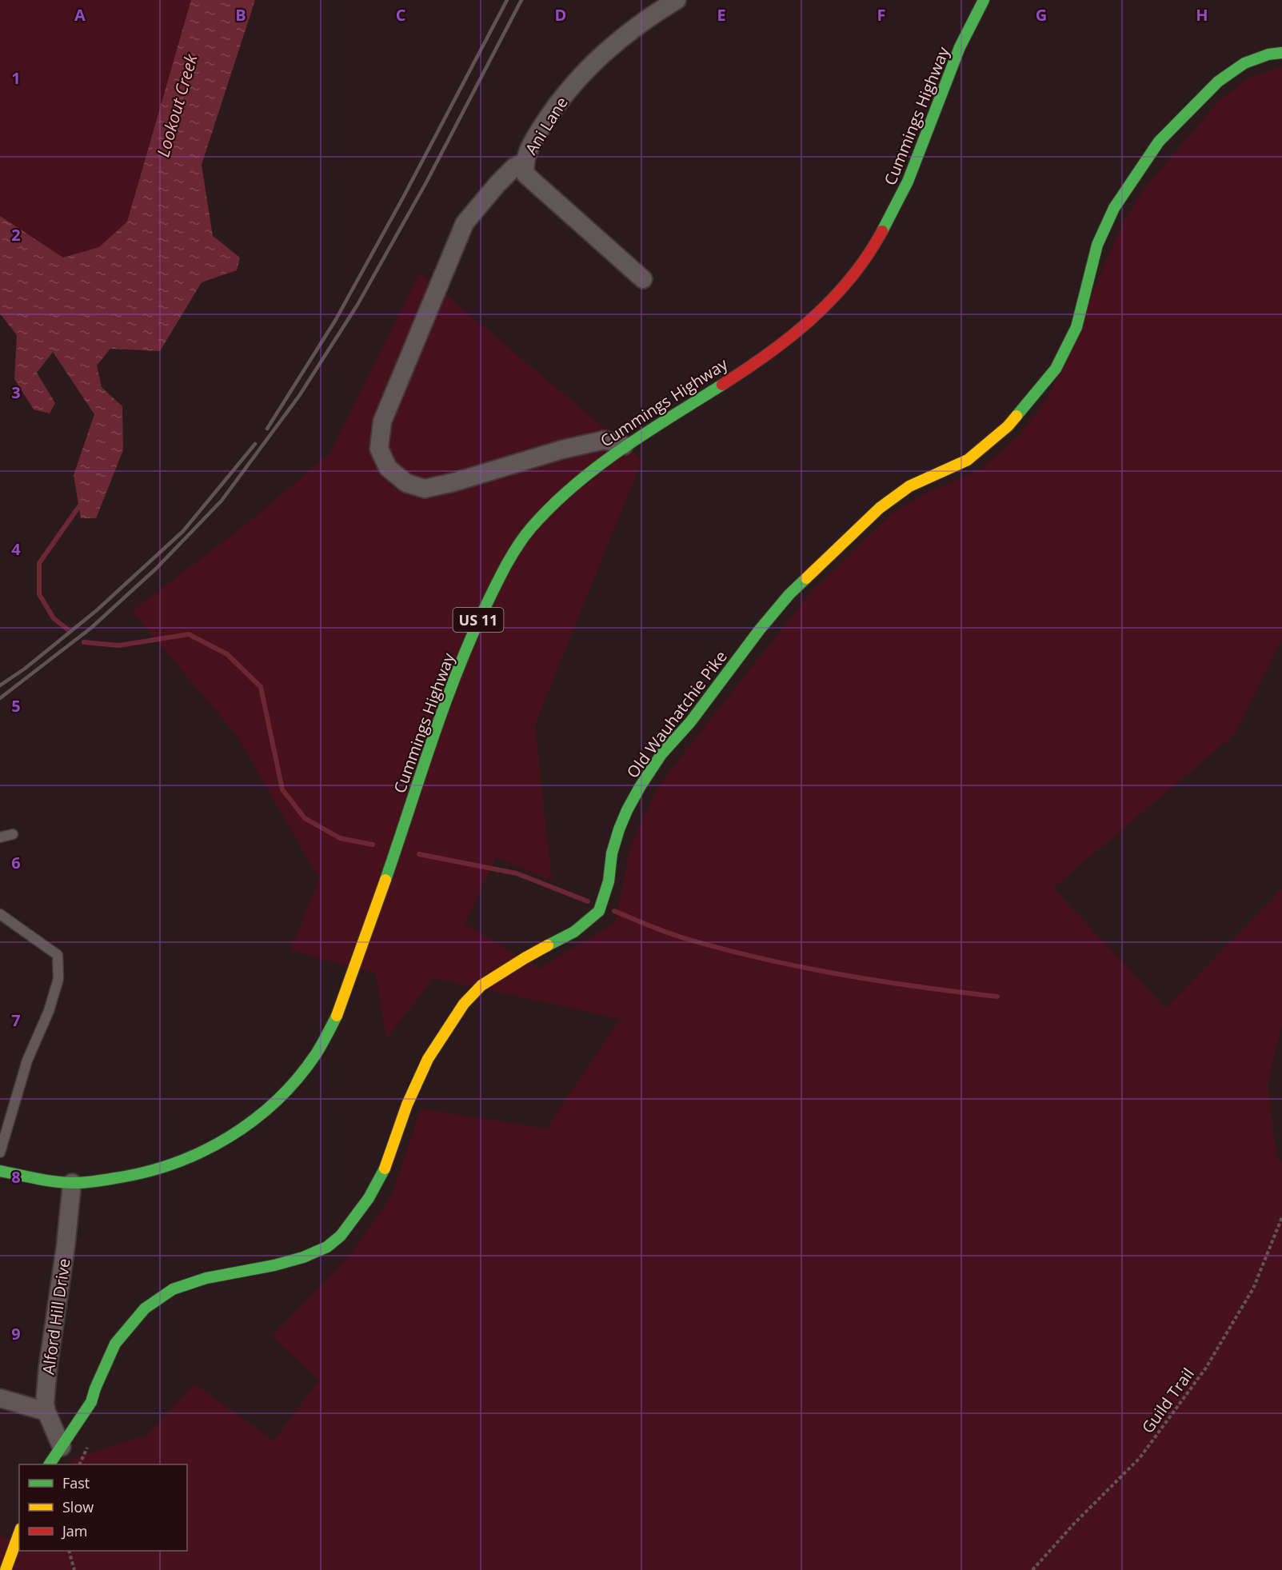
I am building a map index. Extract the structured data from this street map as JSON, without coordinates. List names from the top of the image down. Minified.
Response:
{"streets":{"main road":["Cummings Highway","US 11","Old Wauhatchie Pike"],"street":["Ani Lane","Alford Hill Drive"],"path":["Guild Trail"]},"crossings":[["Cummings Highway","Alford Hill Drive"],["Old Wauhatchie Pike","Alford Hill Drive"]],"water":["Lookout Creek"],"legend":["Fast","Slow","Jam"],"grid":{"columns":["A","B","C","D","E","F","G","H"],"rows":["1","2","3","4","5","6","7","8","9"]}}
